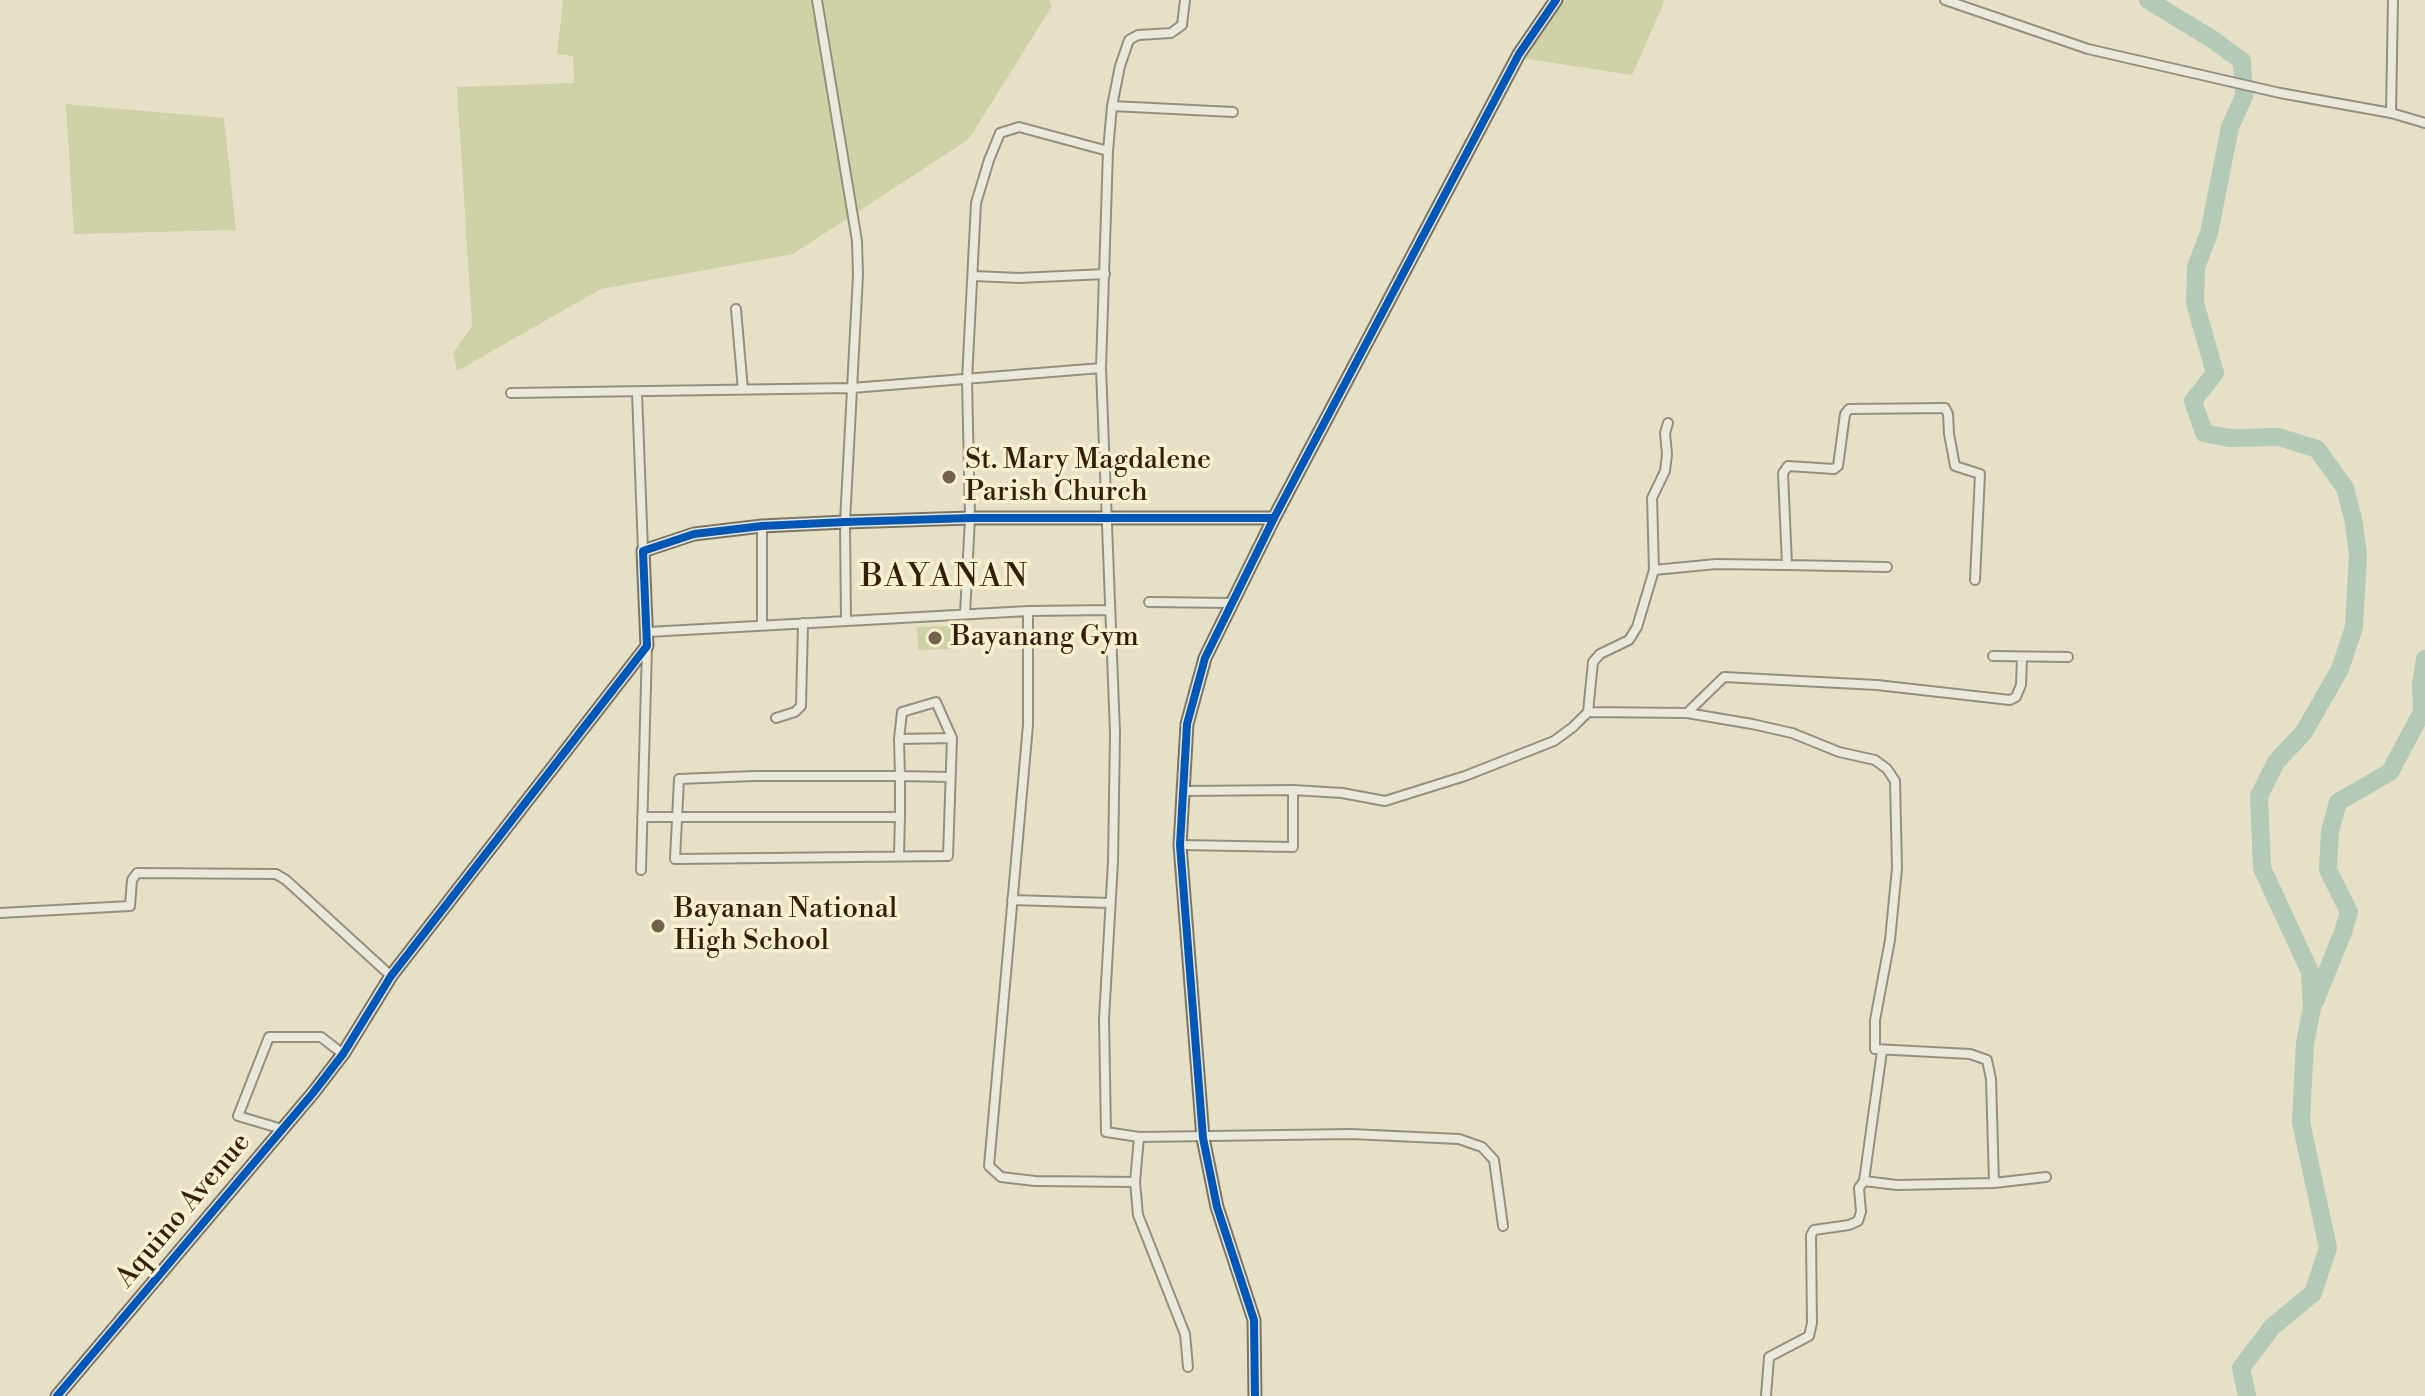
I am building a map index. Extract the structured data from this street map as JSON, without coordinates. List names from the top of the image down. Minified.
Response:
{"streets":{"street":["Aquino Avenue"]},"districts":["BAYANAN"],"places":["St. Mary Magdalene Parish Church","Bayanang Gym","Bayanan National High School"]}
